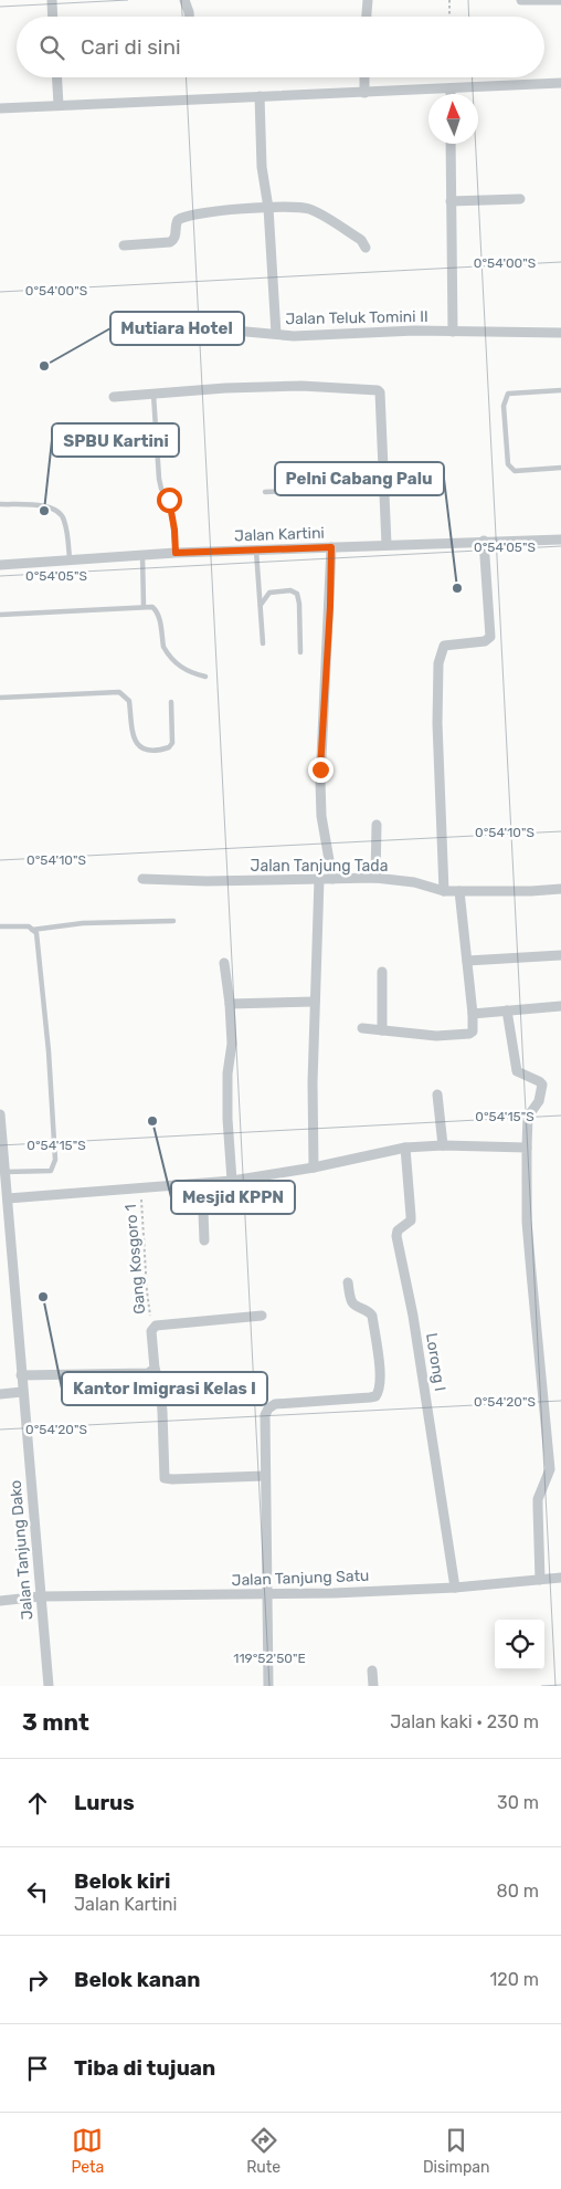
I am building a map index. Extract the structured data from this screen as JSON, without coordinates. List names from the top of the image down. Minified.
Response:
{"streets":{"street":["Jalan Teluk Tomini II","Jalan Kartini","Jalan Tanjung Tada","Lorong I","Jalan Tanjung Dako","Jalan Tanjung Satu"],"path":["Gang Kosgoro 1"]},"crossings":[["Lorong I","Jalan Tanjung Satu"],["Jalan Tanjung Dako","Jalan Tanjung Satu"]],"places":["Mutiara Hotel","SPBU Kartini","Pelni Cabang Palu","Mesjid KPPN","Kantor Imigrasi Kelas I"],"north":"top","page":{"search":"Cari di sini","heading":["3 mnt","Jalan kaki · 230 m"],"list":[["Lurus","30 m"],["Belok kiri","Jalan Kartini","80 m"],["Belok kanan","120 m"],"Tiba di tujuan"],"nav":["Peta","Rute","Disimpan"]},"coordinates":["0°54'00\"S","0°54'05\"S","0°54'10\"S","0°54'15\"S","0°54'20\"S","119°52'50\"E"]}
